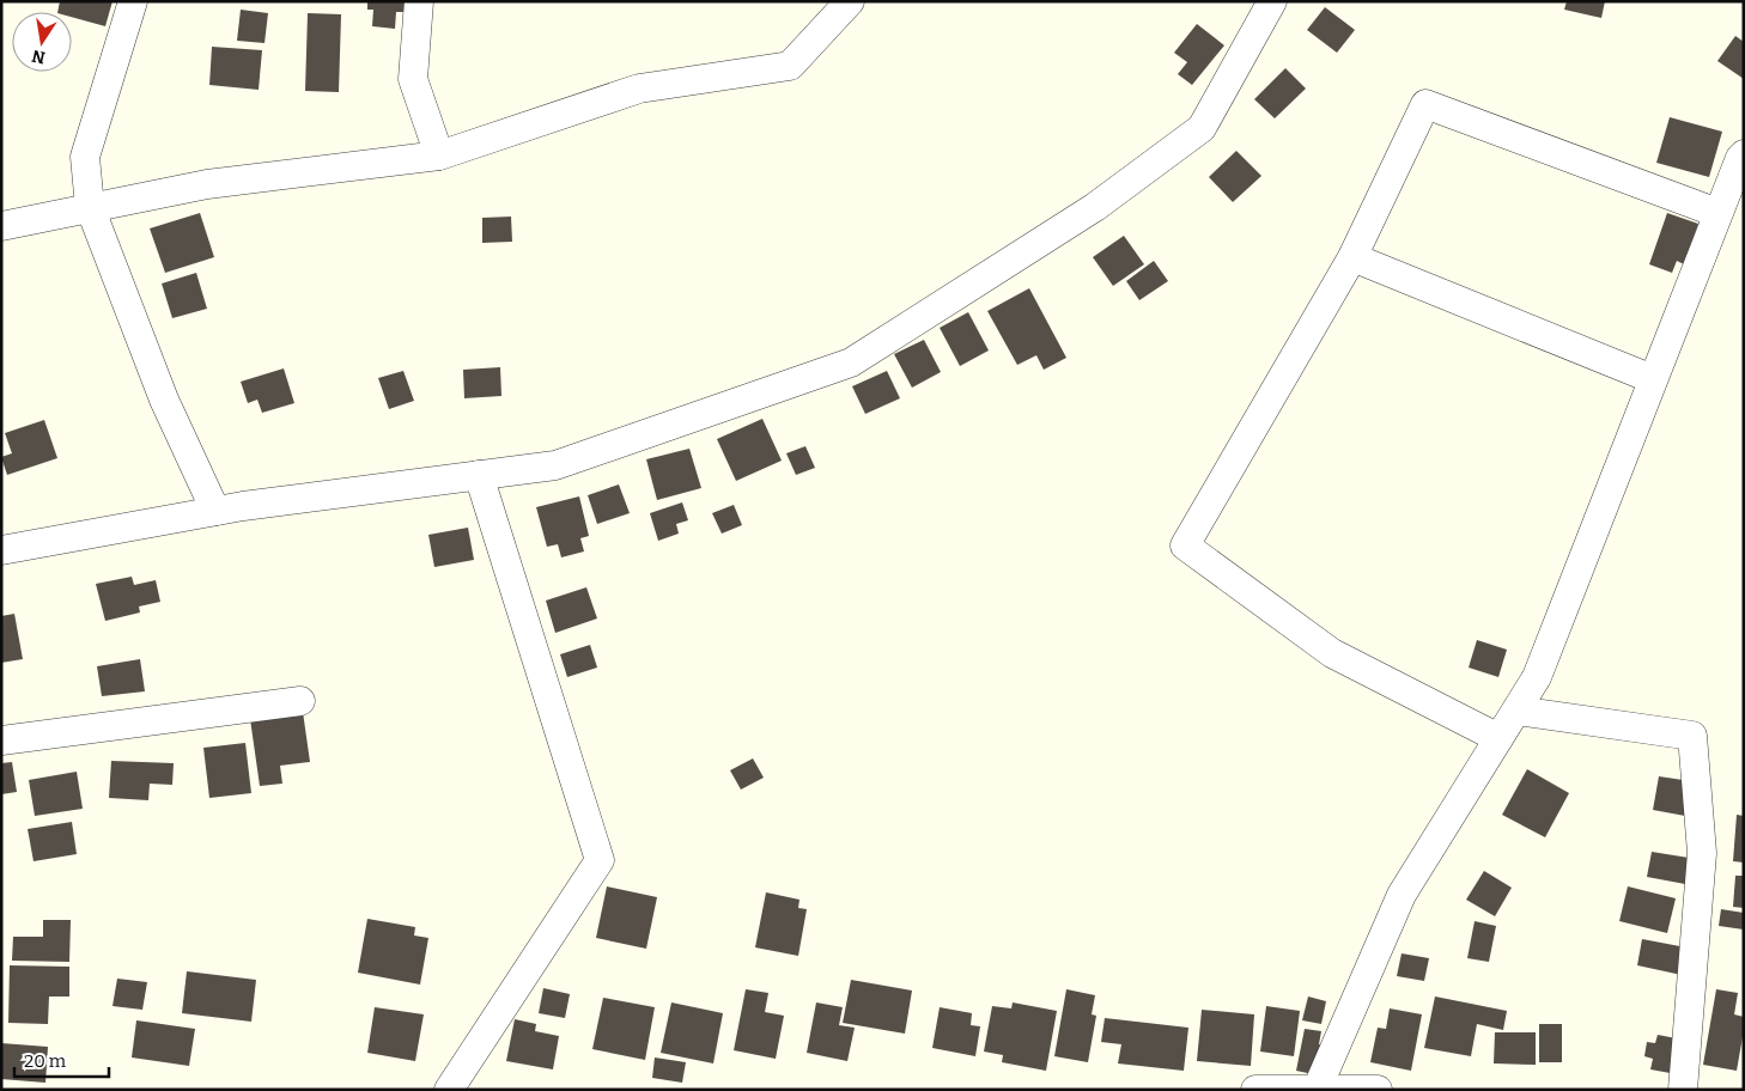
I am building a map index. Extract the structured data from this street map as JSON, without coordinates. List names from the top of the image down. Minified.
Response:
{"scale_bar":"20 m","north":"bottom"}
